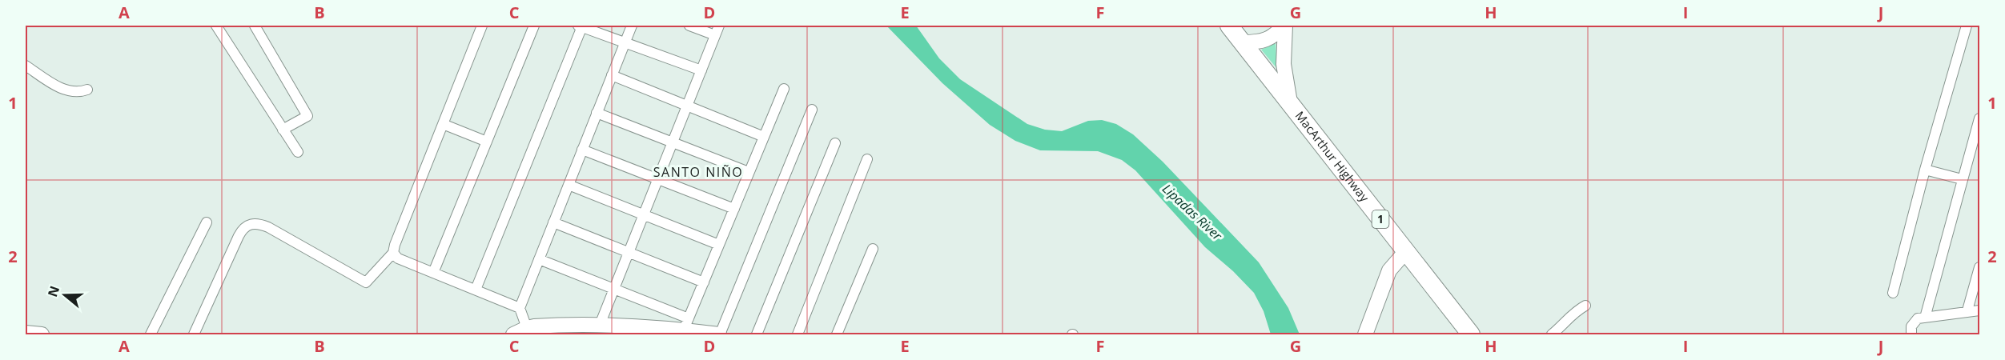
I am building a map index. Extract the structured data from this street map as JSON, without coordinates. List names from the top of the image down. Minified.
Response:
{"streets":{"highway":["MacArthur Highway","1"]},"districts":["SANTO NIÑO"],"water":["Lipadas River"],"north":"left","grid":{"columns":["A","B","C","D","E","F","G","H","I","J"],"rows":["1","2"]}}
